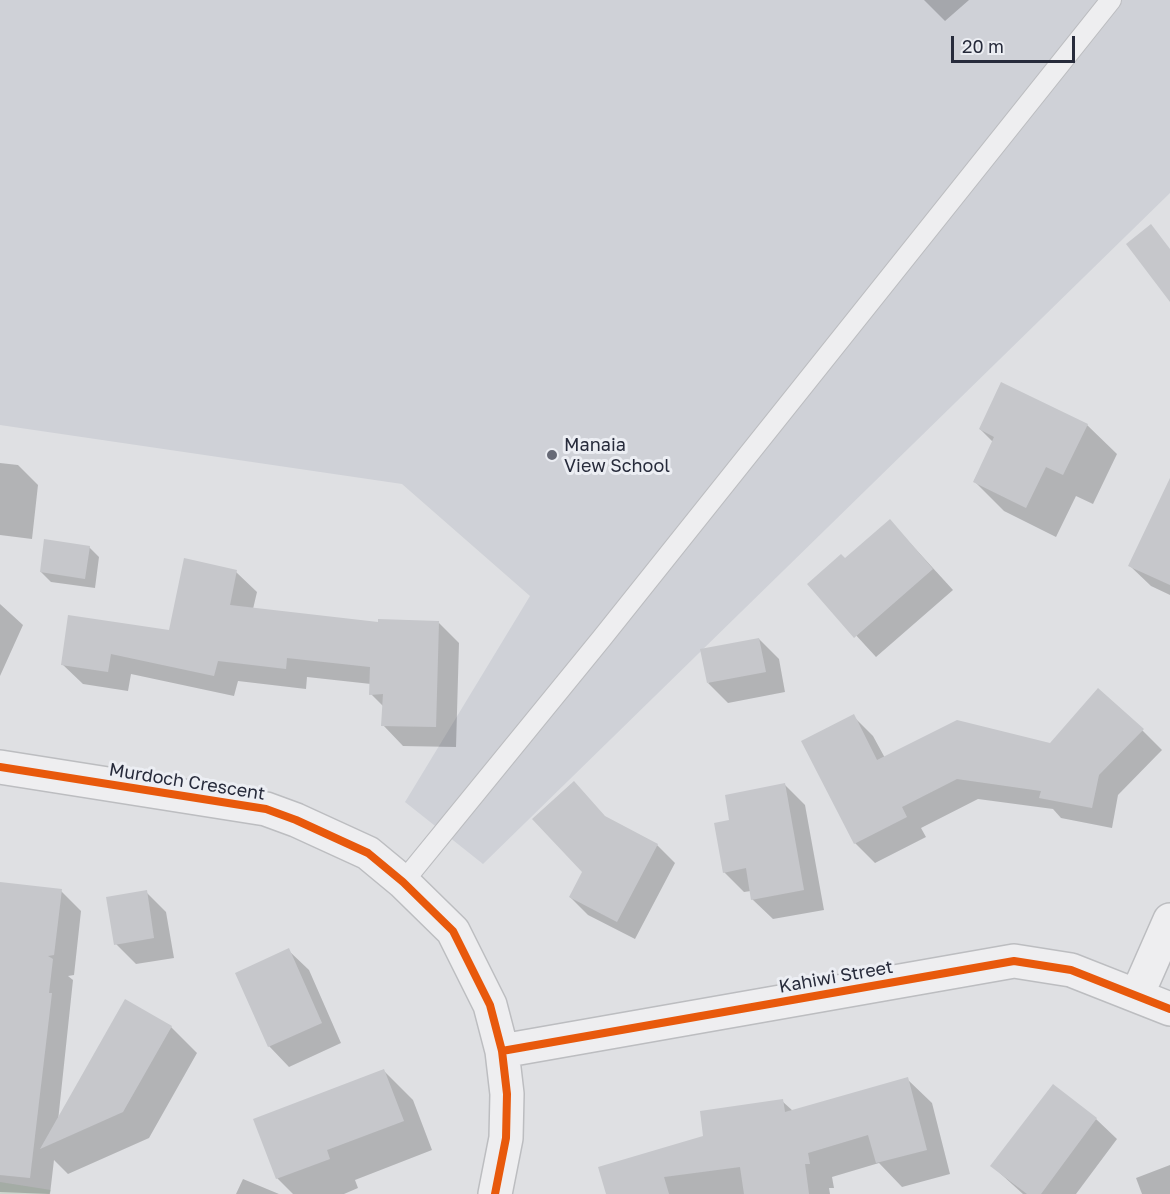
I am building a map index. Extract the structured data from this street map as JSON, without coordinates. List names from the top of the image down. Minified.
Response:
{"streets":{"street":["Murdoch Crescent","Kahiwi Street"]},"crossings":[["Murdoch Crescent","Kahiwi Street"]],"places":["Manaia View School"],"scale_bar":"20 m"}
